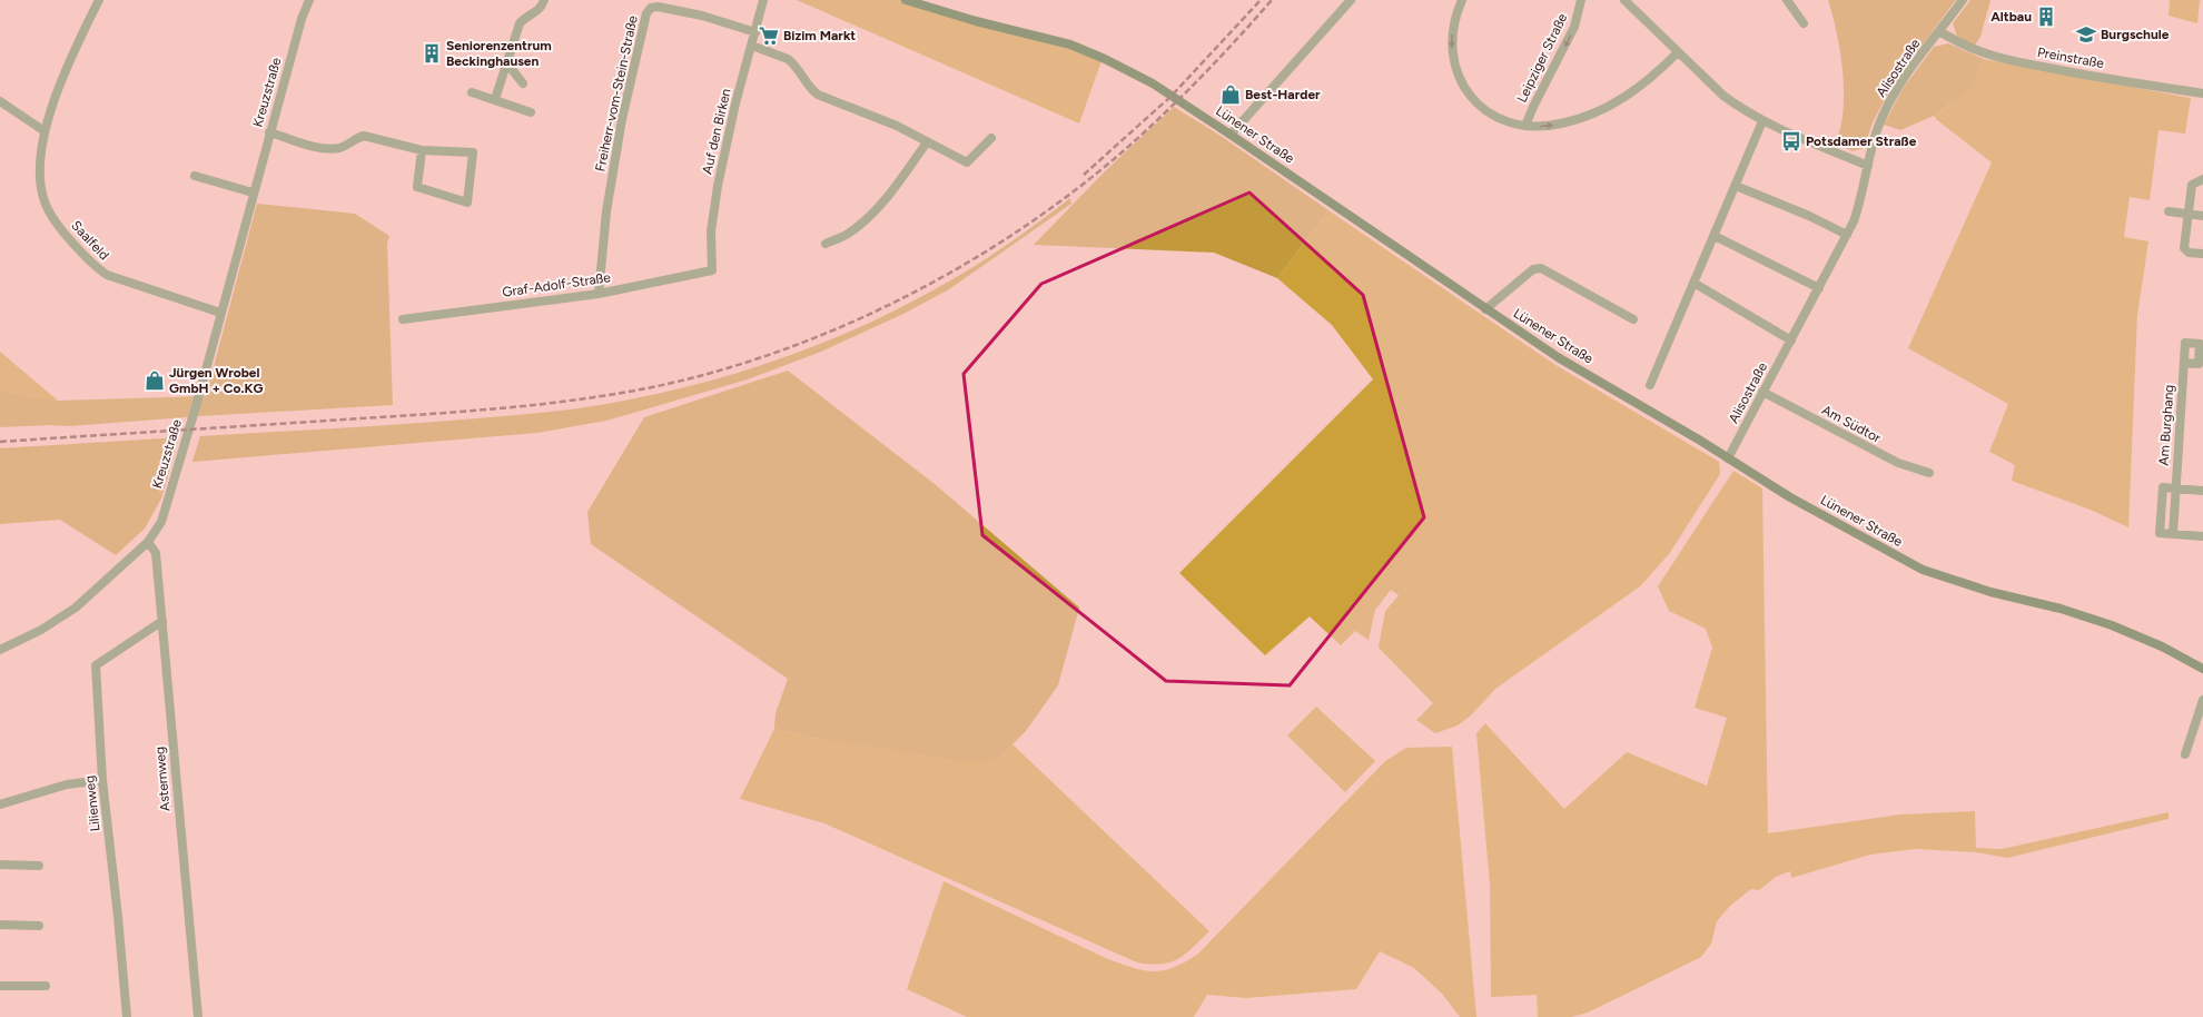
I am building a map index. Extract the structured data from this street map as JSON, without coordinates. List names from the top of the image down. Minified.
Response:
{"streets":{"main road":["Lünener Straße"],"street":["Leipziger Straße","Preinstraße","Alisostraße","Kreuzstraße","Freiherr-vom-Stein-Straße","Auf den Birken","Saalfeld","Graf-Adolf-Straße","Am Südtor","Am Burghang","Asternweg","Lilienweg"]},"crossings":[["Preinstraße","Alisostraße"],["Alisostraße","Lünener Straße"],["Alisostraße","Am Südtor"],["Kreuzstraße","Saalfeld"],["Kreuzstraße","Asternweg"],["Freiherr-vom-Stein-Straße","Auf den Birken"],["Freiherr-vom-Stein-Straße","Graf-Adolf-Straße"],["Auf den Birken","Graf-Adolf-Straße"],["Asternweg","Lilienweg"]],"one_way":["Leipziger Straße"],"places":{"building":["Altbau","Seniorenzentrum Beckinghausen"],"school or university":["Burgschule"],"supermarket":["Bizim Markt"],"shop":["Best-Harder","Jürgen Wrobel GmbH + Co.KG"],"bus stop":["Potsdamer Straße"]}}
